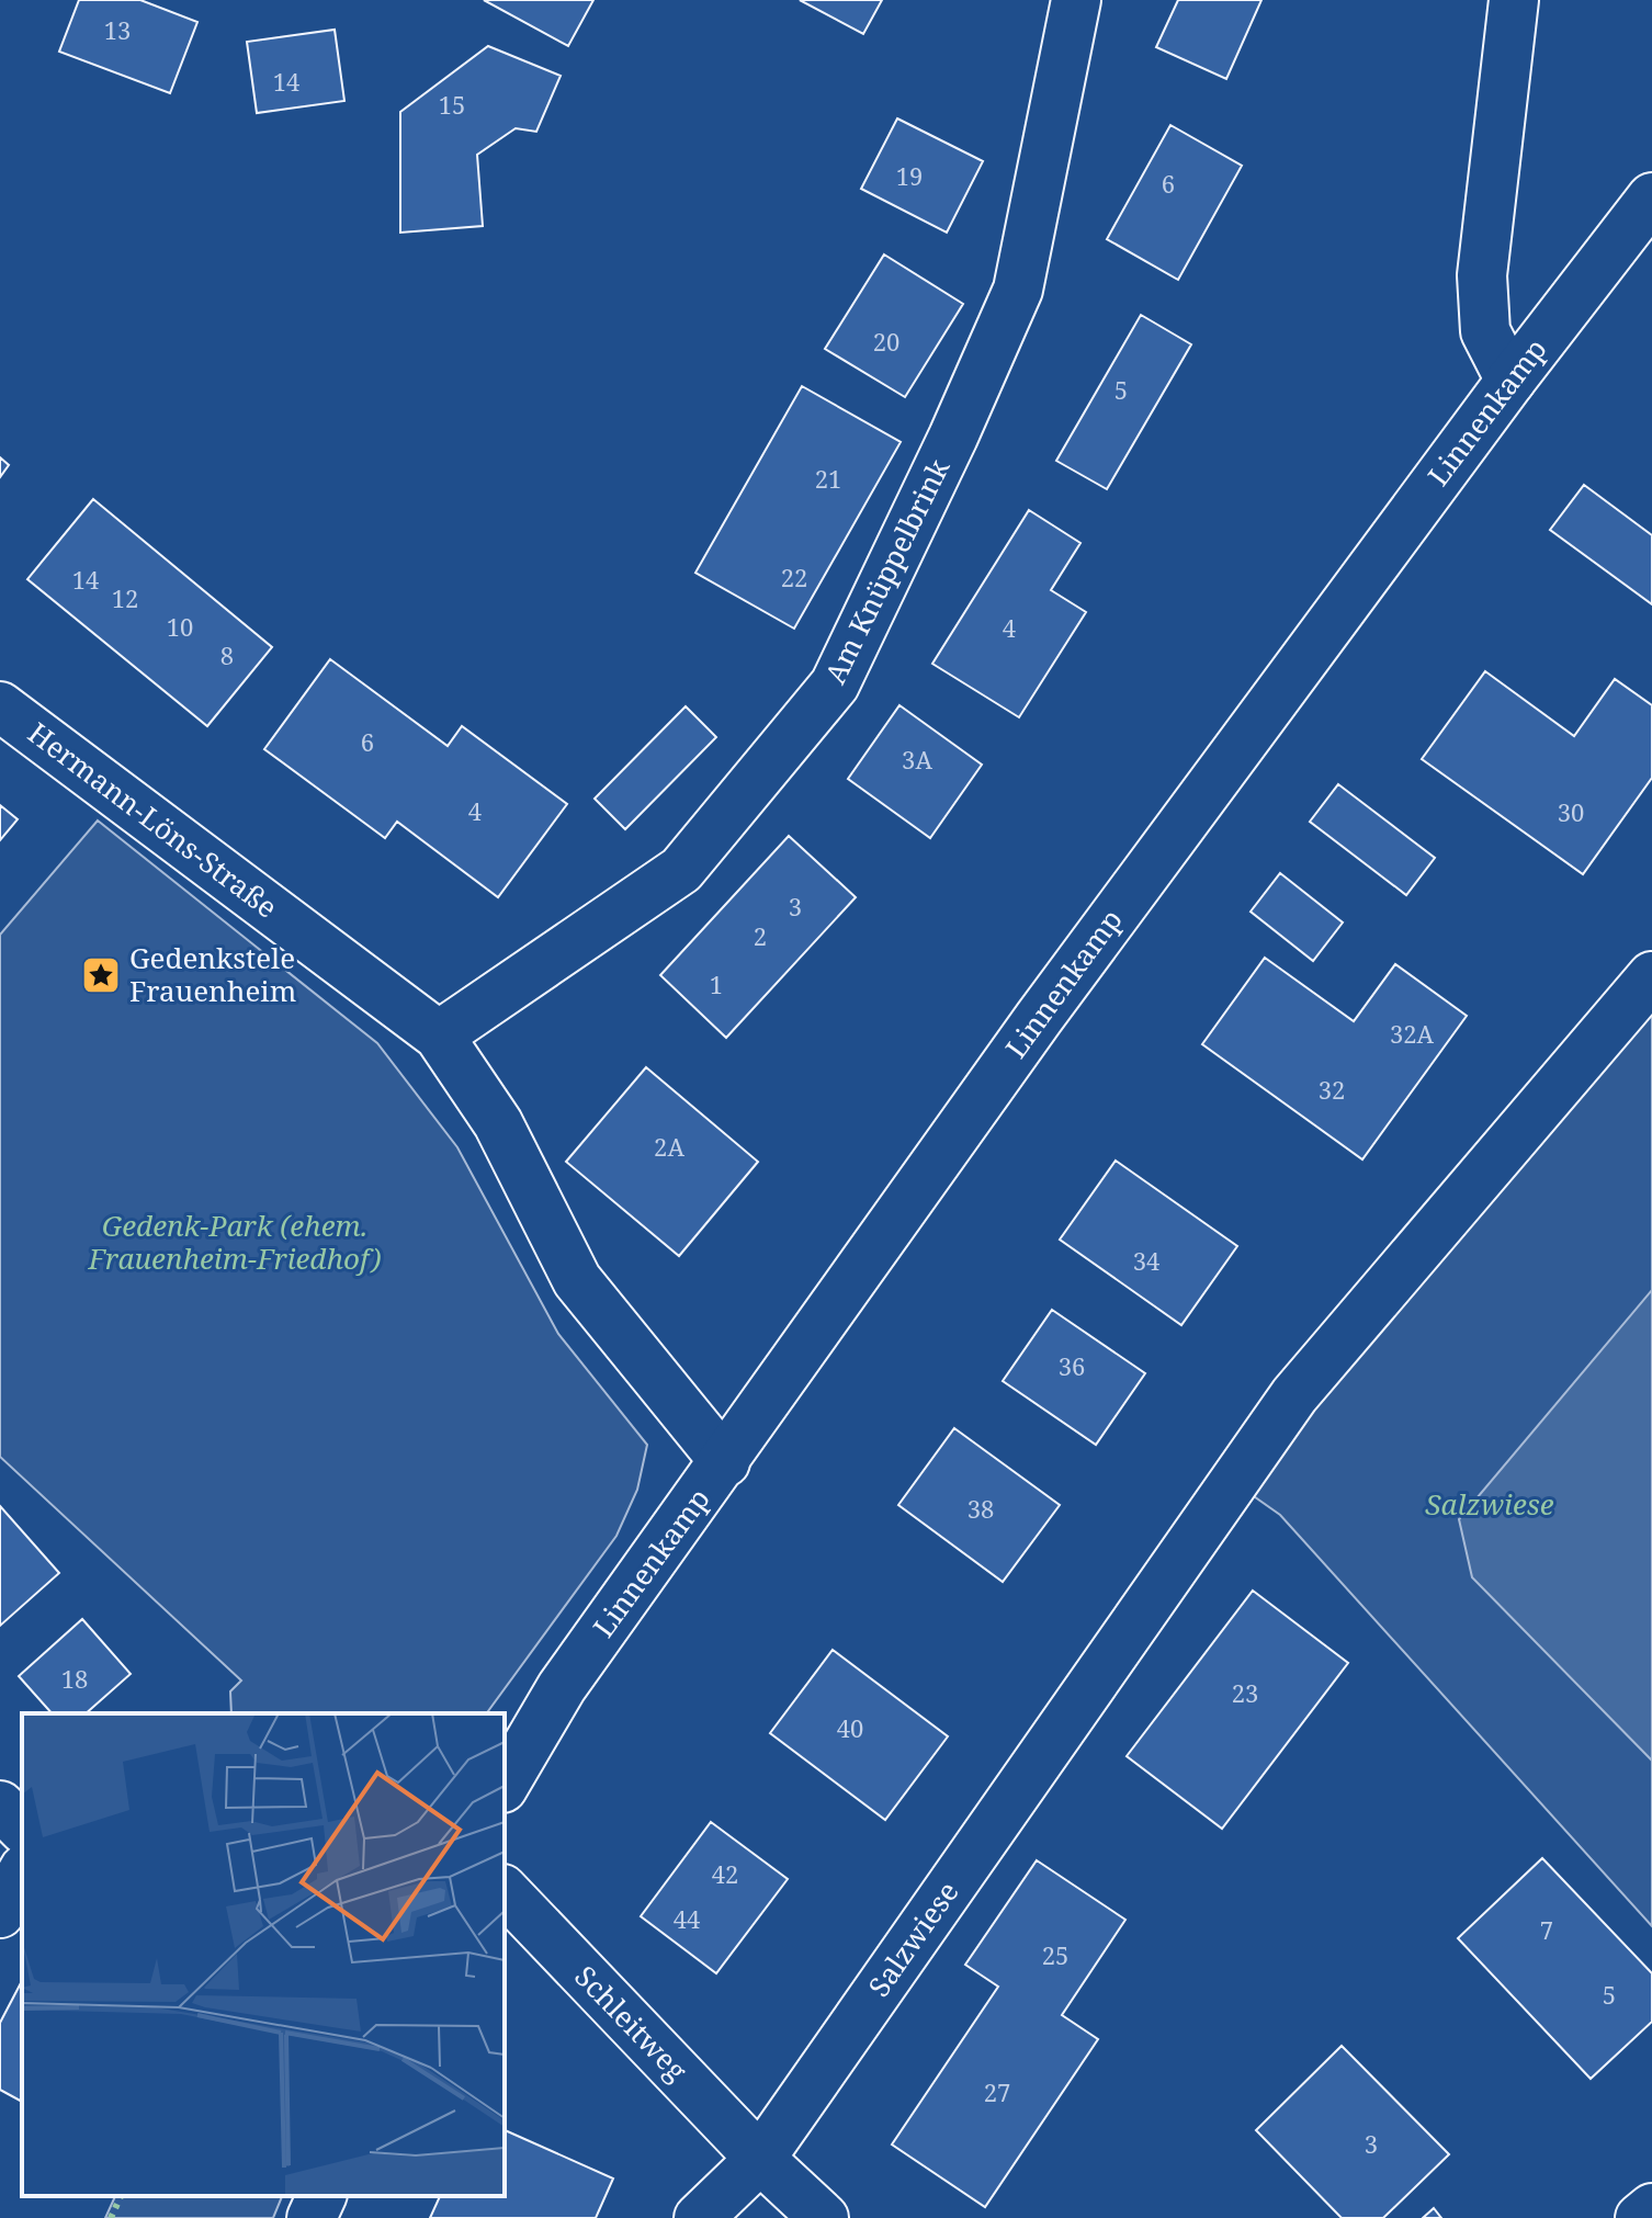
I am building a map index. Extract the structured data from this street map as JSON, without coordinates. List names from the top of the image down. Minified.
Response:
{"streets":{"street":["Linnenkamp","Am Knüppelbrink","Hermann-Löns-Straße","Salzwiese","Schleitweg"]},"crossings":[["Linnenkamp","Hermann-Löns-Straße"],["Am Knüppelbrink","Hermann-Löns-Straße"],["Salzwiese","Schleitweg"]],"parks":["Gedenk-Park (ehem. Frauenheim-Friedhof)","Salzwiese"],"places":{"place":["Gedenkstele Frauenheim"]},"house_numbers":["13","14","15","19","6","20","5","21","22","14","12","10","4","8","6","3A","4","30","3","2","1","32A","32","2A","34","36","38","18","23","40","42","44","7","25","5","27","3"]}
